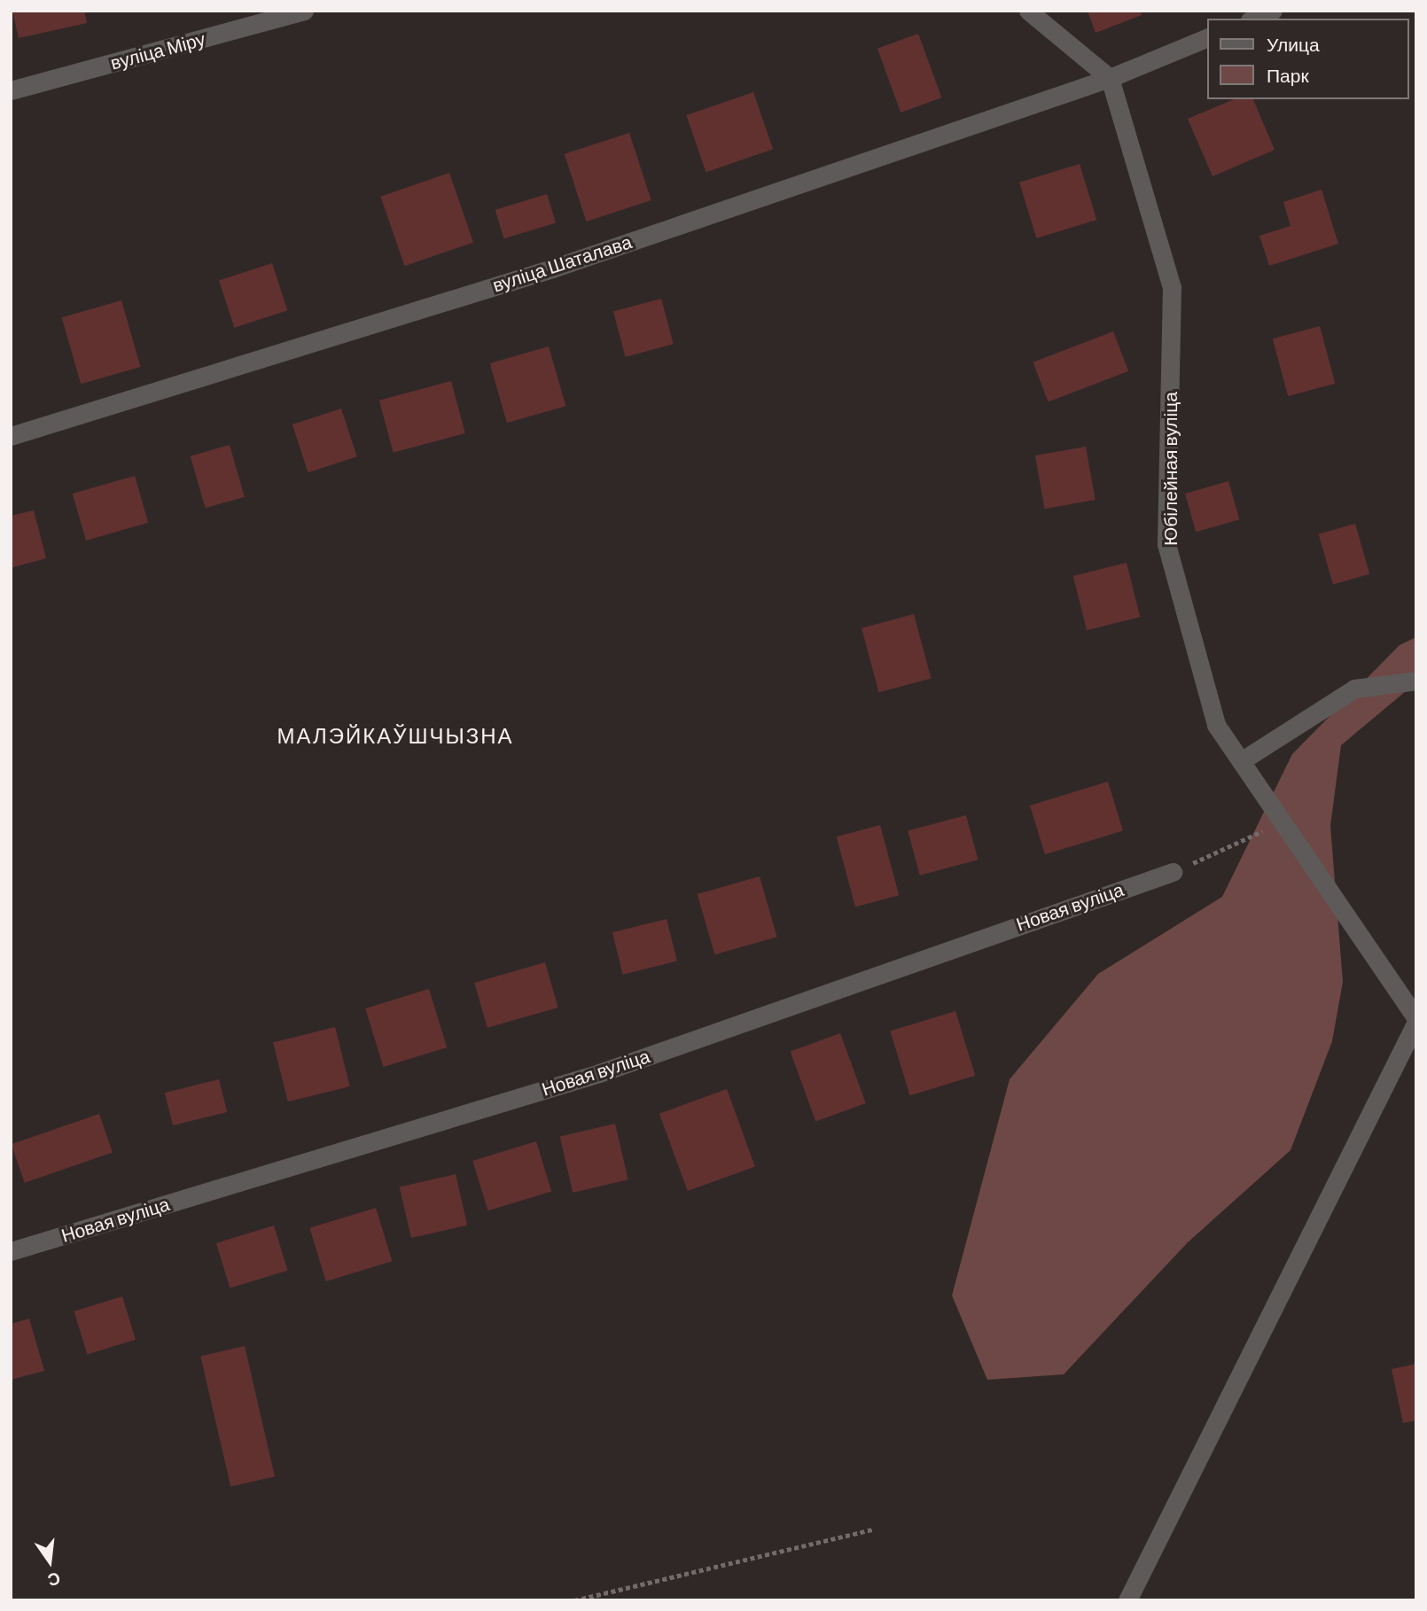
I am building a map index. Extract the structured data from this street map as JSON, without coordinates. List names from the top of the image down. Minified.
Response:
{"streets":{"street":["вуліца Міру","вуліца Шаталава","Юбілейная вуліца","Новая вуліца"]},"crossings":[["вуліца Шаталава","Юбілейная вуліца"]],"districts":["МАЛЭЙКАЎШЧЫЗНА"],"legend":["Улица","Парк"],"north":"bottom"}
